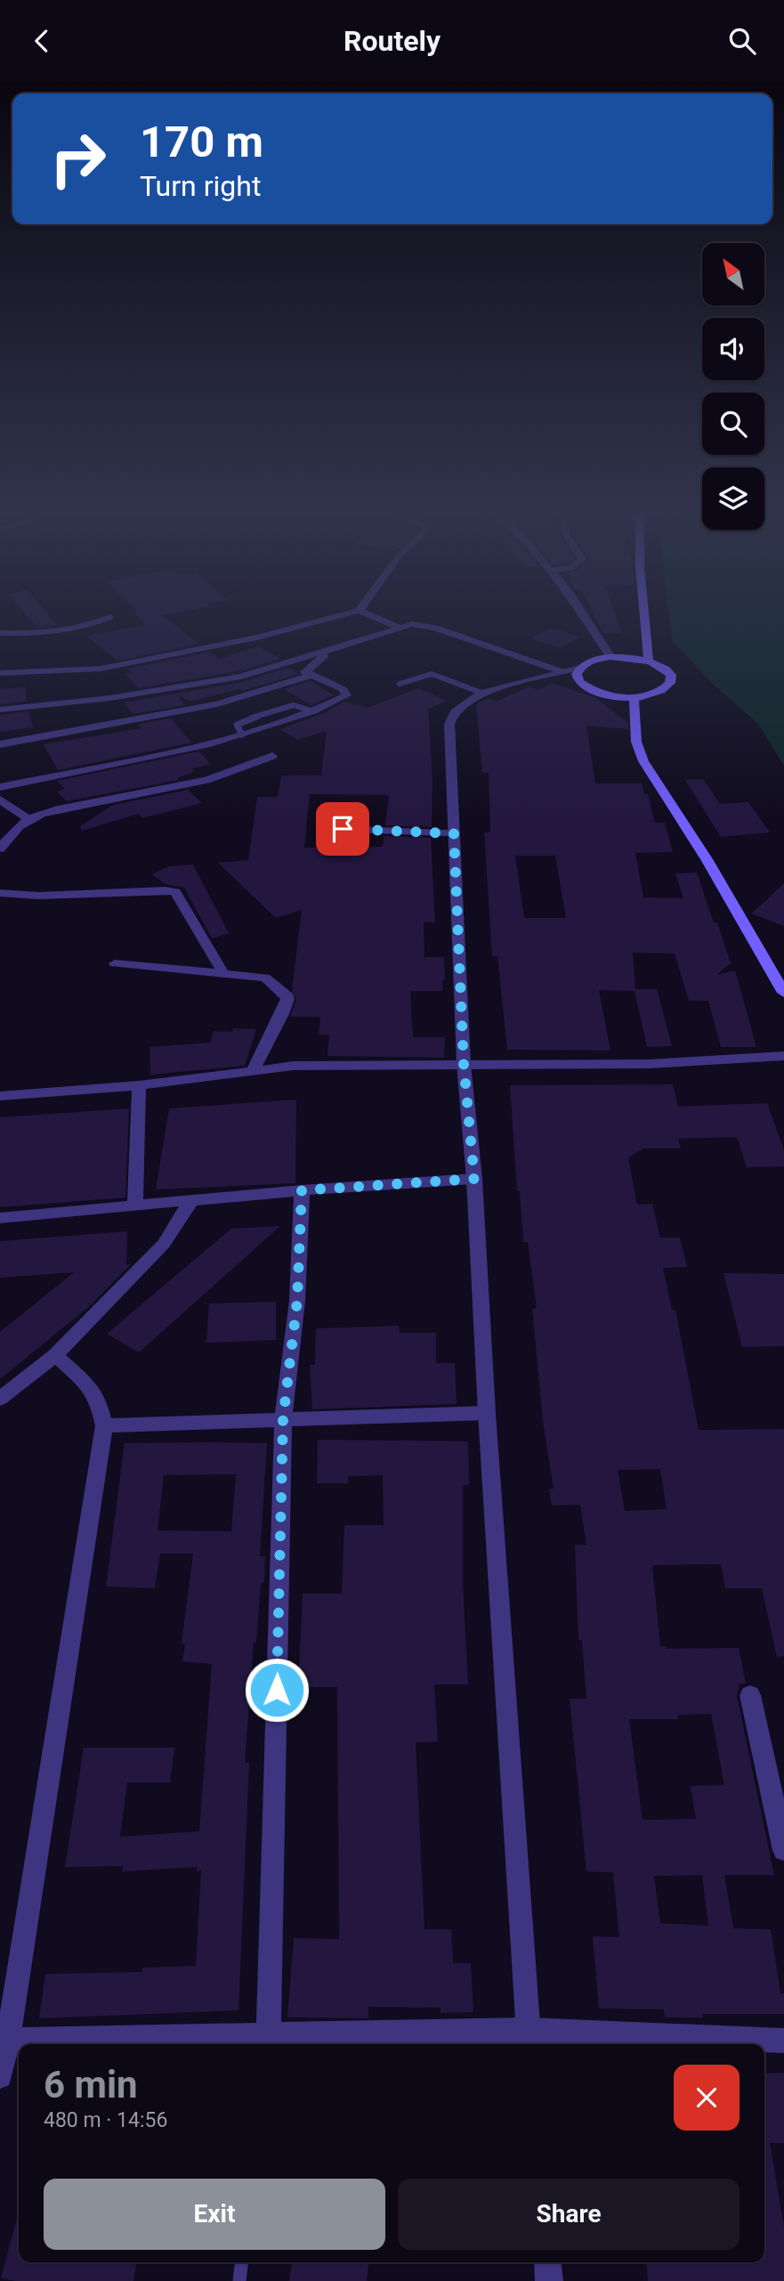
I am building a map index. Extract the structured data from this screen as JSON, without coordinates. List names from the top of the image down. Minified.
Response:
{"north":"top left","page":{"header":"Routely","turn":["170 m","Turn right"],"heading":["6 min","480 m · 14:56"],"buttons":["Exit","Share"]}}
